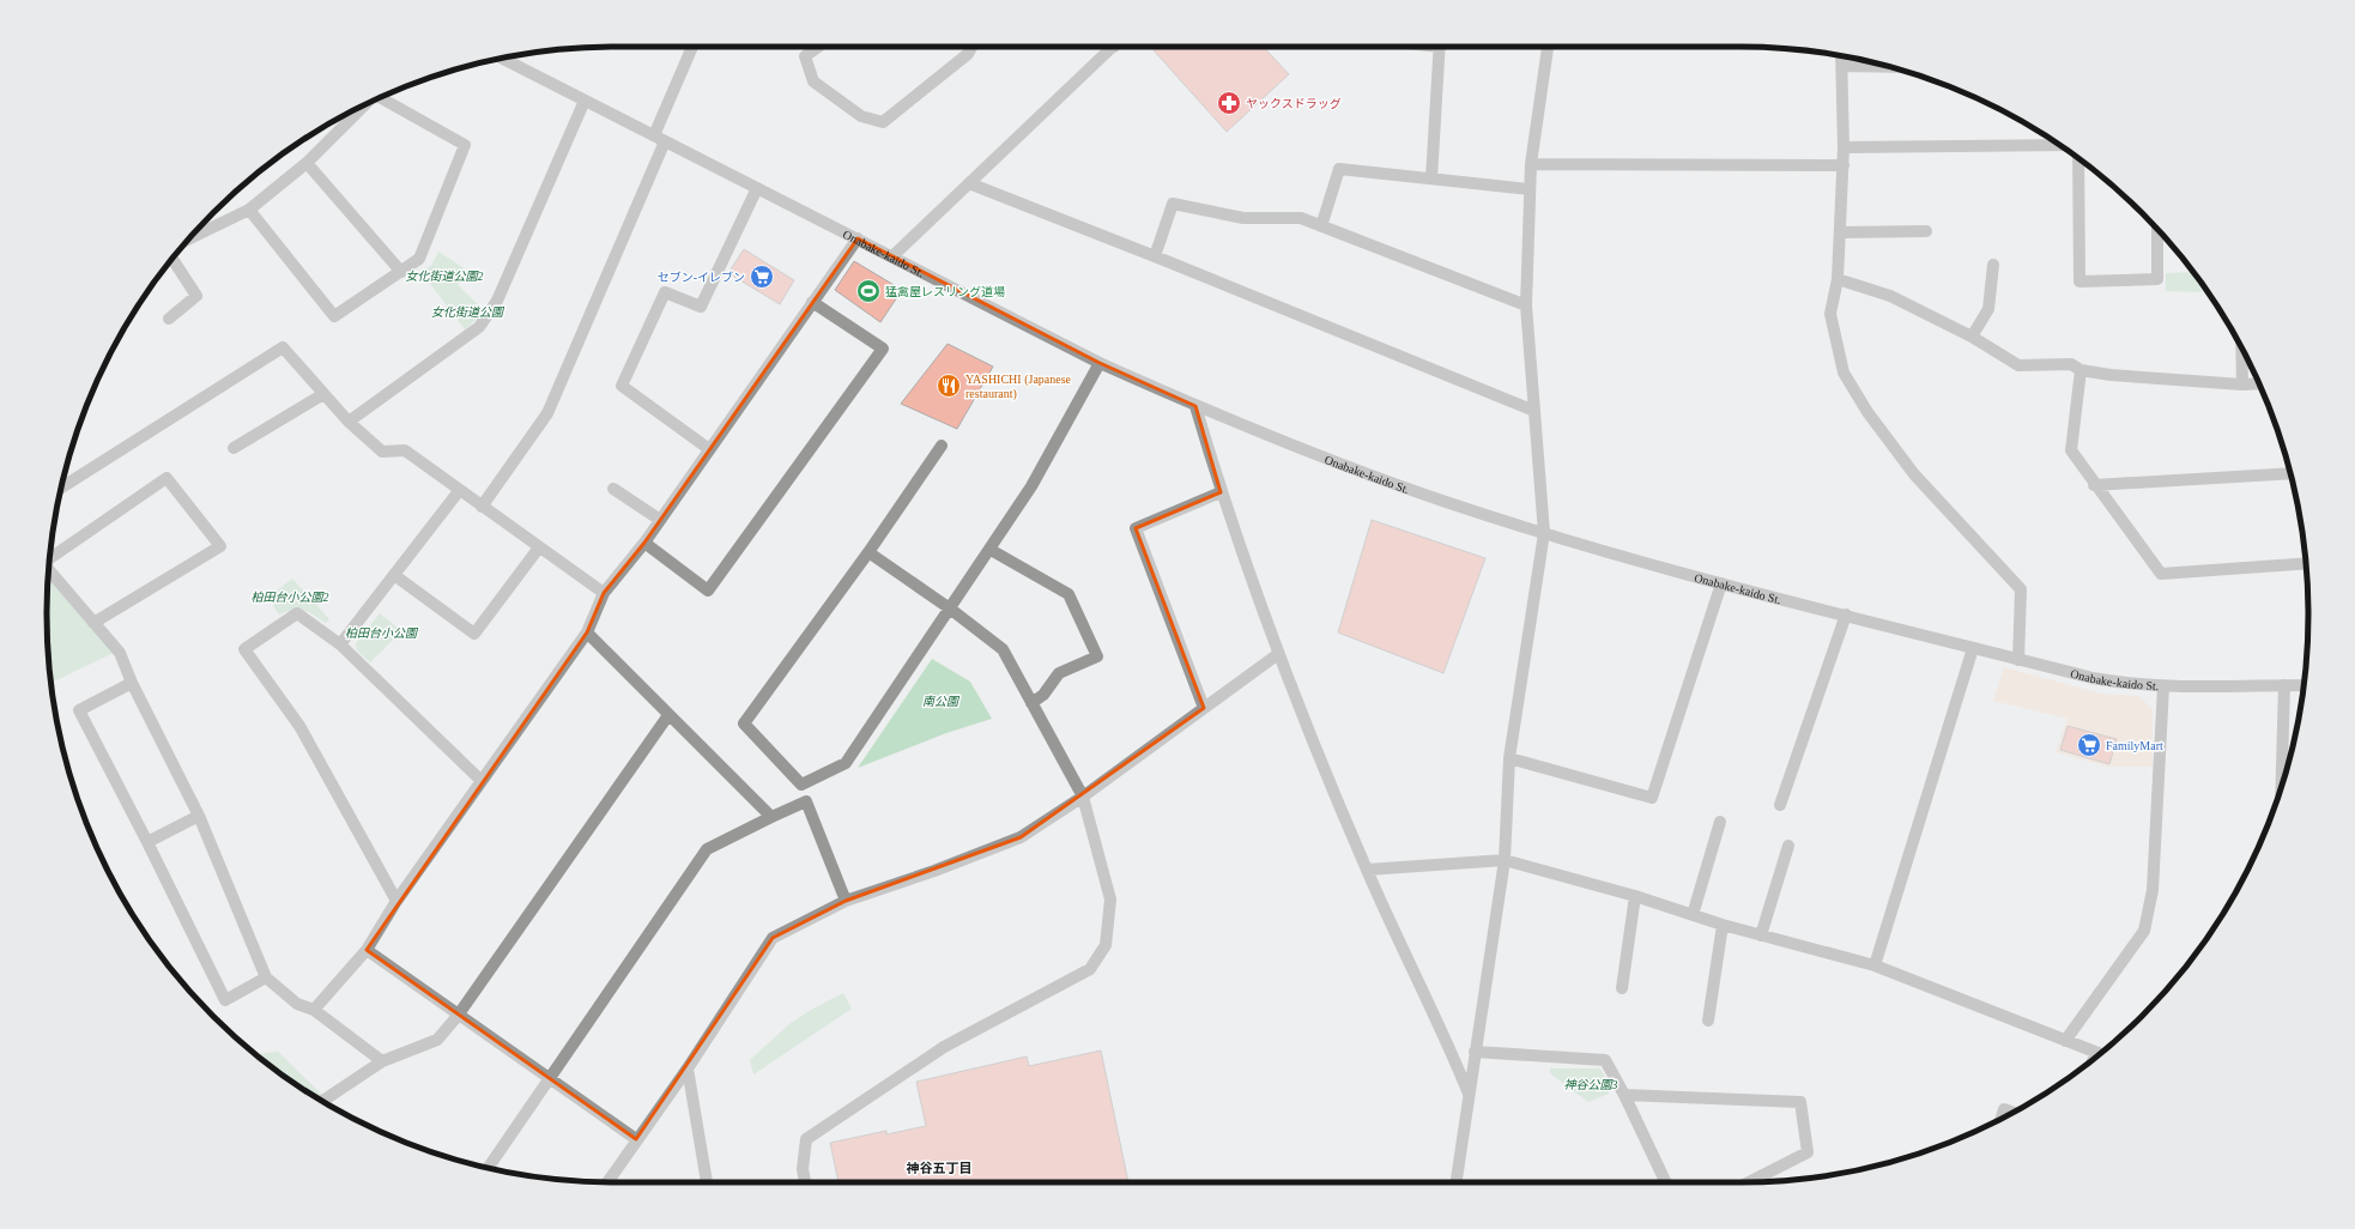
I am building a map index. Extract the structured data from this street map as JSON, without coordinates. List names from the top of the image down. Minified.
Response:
{"streets":{"street":["Onabake-kaido St."]},"districts":["神谷五丁目"],"parks":["女化街道公園2","女化街道公園","柏田台小公園2","柏田台小公園","南公園","神谷公園3"],"places":{"pharmacy":["ヤックスドラッグ"],"supermarket":["セブン-イレブン","FamilyMart"],"sports":["猛禽屋レスリング道場"],"restaurant":["YASHICHI (Japanese restaurant)"]}}
